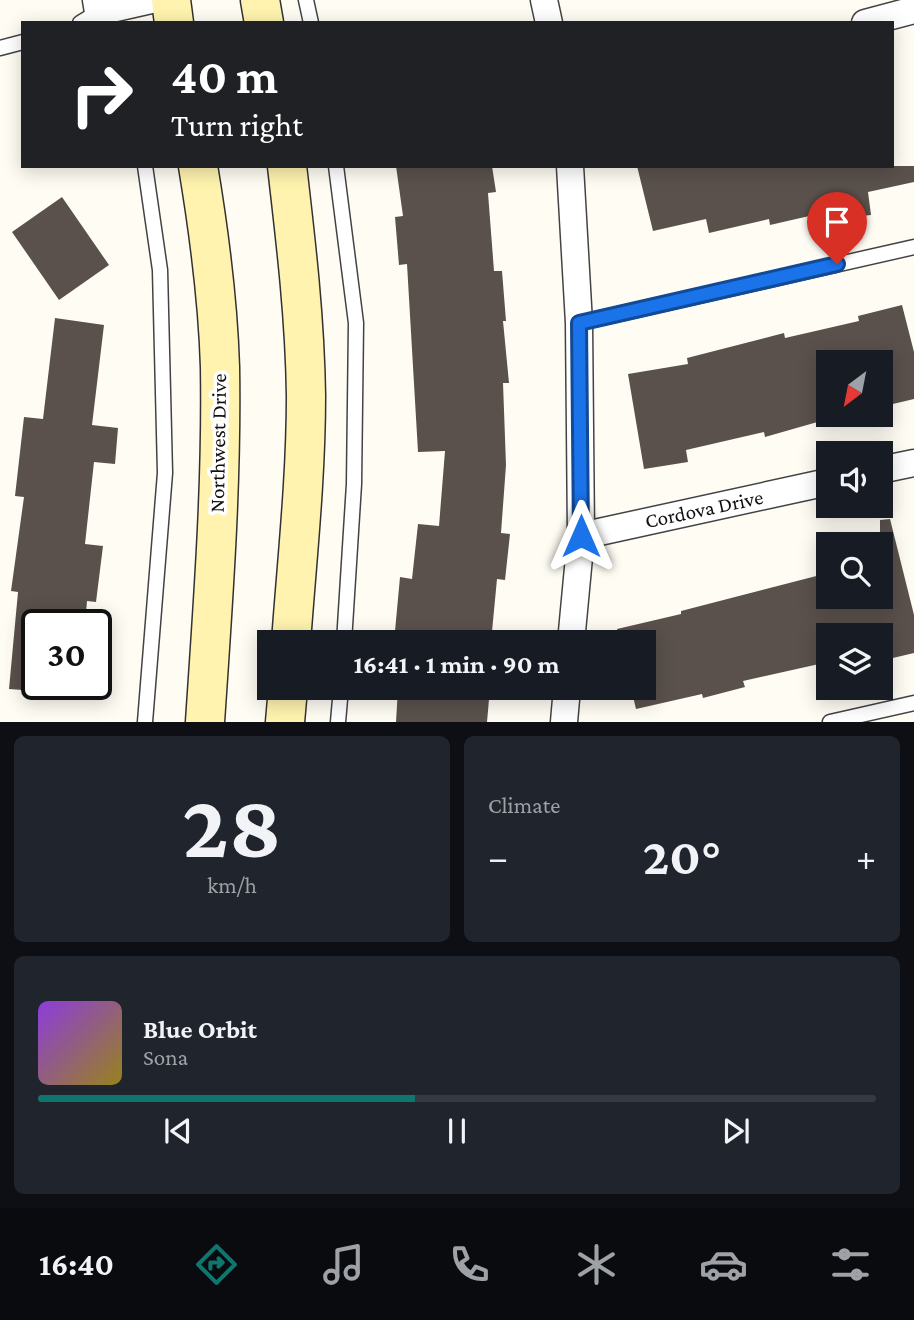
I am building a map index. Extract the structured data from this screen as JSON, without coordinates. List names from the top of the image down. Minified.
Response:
{"streets":{"main road":["Northwest Drive"],"street":["Cordova Drive"]},"north":"bottom left","page":{"turn":["40 m","Turn right"],"limit":"30","trip":"16:41 · 1 min · 90 m","tile":[["28","km/h"],"Climate"],"heat":["−","20°","+"],"song":["Blue Orbit","Sona"],"tabs":"16:40"}}
